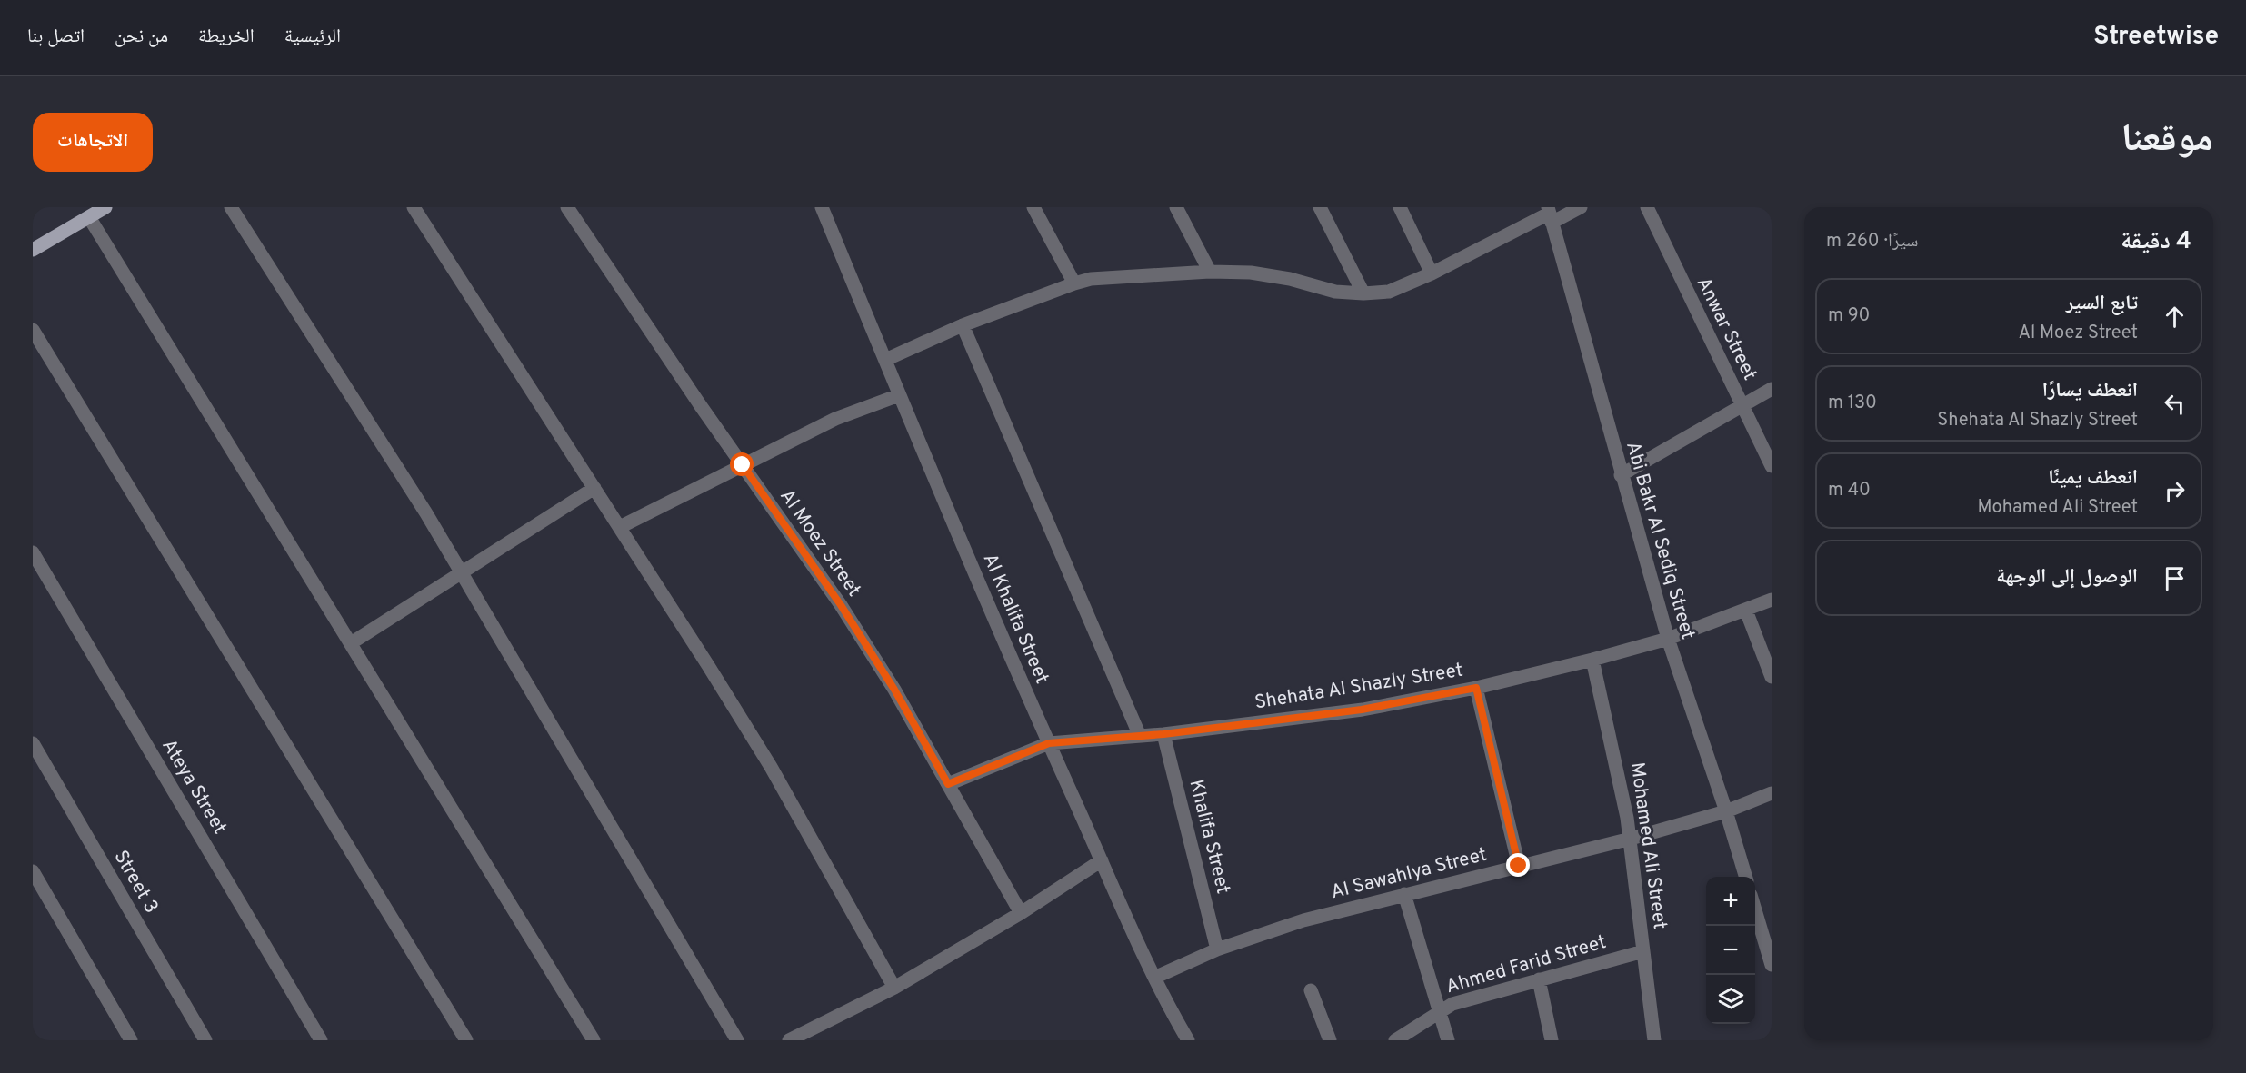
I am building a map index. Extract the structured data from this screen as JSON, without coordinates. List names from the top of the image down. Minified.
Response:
{"streets":{"street":["Anwar Street","Abi Bakr Al Sediq Street","Al Moez Street","Al Khalifa Street","Shehata Al Shazly Street","Ateya Street","Khalifa Street","Mohamed Ali Street","Al Sawahlya Street","Street 3","Ahmed Farid Street"]},"crossings":[["Abi Bakr Al Sediq Street","Shehata Al Shazly Street"],["Abi Bakr Al Sediq Street","Al Sawahlya Street"],["Al Moez Street","Shehata Al Shazly Street"],["Al Khalifa Street","Shehata Al Shazly Street"],["Al Khalifa Street","Al Sawahlya Street"],["Shehata Al Shazly Street","Khalifa Street"],["Shehata Al Shazly Street","Mohamed Ali Street"],["Khalifa Street","Al Sawahlya Street"],["Mohamed Ali Street","Al Sawahlya Street"],["Mohamed Ali Street","Ahmed Farid Street"]],"page":{"header":"Streetwise","nav":["الرئيسية","الخريطة","من نحن","اتصل بنا"],"title":"موقعنا","buttons":"الاتجاهات","heading":["4 دقيقة","سيرًا · 260 m"],"list":[["تابع السير","Al Moez Street","90 m"],["انعطف يسارًا","Shehata Al Shazly Street","130 m"],["انعطف يمينًا","Mohamed Ali Street","40 m"],"الوصول إلى الوجهة"],"map_buttons":["+","−"]}}
